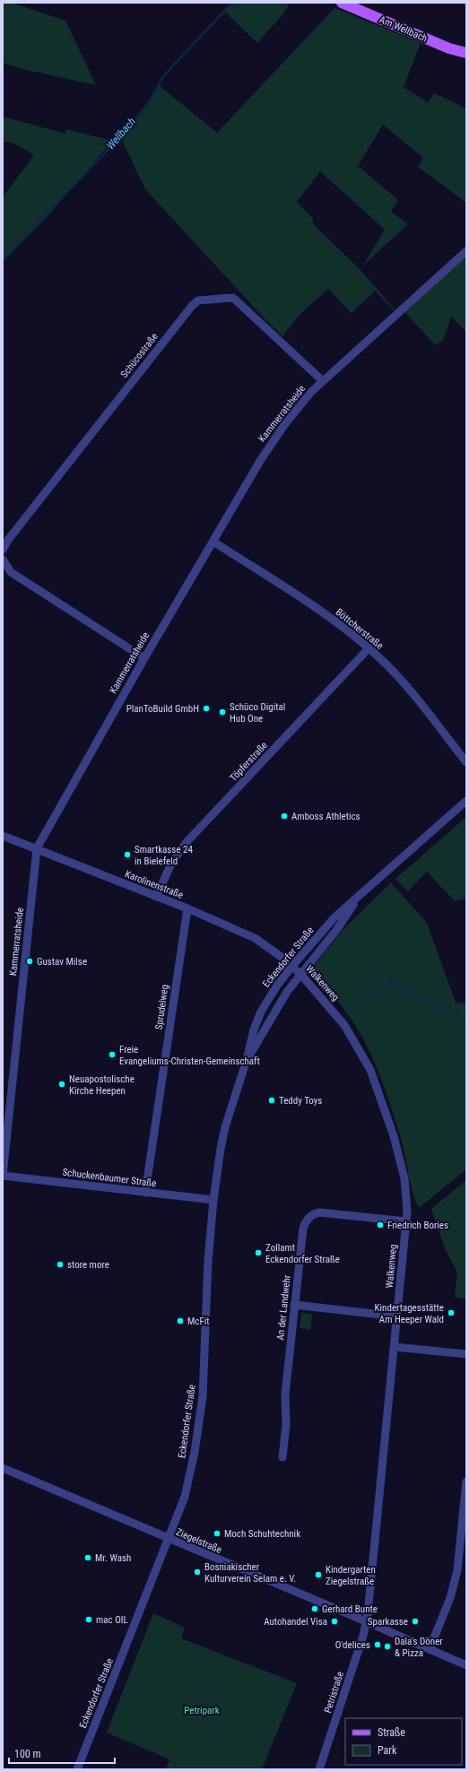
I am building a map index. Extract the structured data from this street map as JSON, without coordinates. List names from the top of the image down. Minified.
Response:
{"streets":{"main road":["Am Wellbach"],"street":["Schücostraße","Kammerratsheide","Böttcherstraße","Töpferstraße","Karolinenstraße","Eckendorfer Straße","Walkenweg","Sprudelweg","Schuckenbaumer Straße","An der Landwehr","Ziegelstraße","Petristraße"]},"crossings":[["Schücostraße","Kammerratsheide"],["Kammerratsheide","Böttcherstraße"],["Kammerratsheide","Karolinenstraße"],["Kammerratsheide","Schuckenbaumer Straße"],["Böttcherstraße","Töpferstraße"],["Töpferstraße","Karolinenstraße"],["Karolinenstraße","Eckendorfer Straße"],["Karolinenstraße","Walkenweg"],["Karolinenstraße","Sprudelweg"],["Eckendorfer Straße","Walkenweg"],["Eckendorfer Straße","Schuckenbaumer Straße"],["Eckendorfer Straße","Ziegelstraße"],["Walkenweg","An der Landwehr"],["Walkenweg","Ziegelstraße"],["Walkenweg","Petristraße"],["Sprudelweg","Schuckenbaumer Straße"],["Ziegelstraße","Petristraße"]],"water":["Wellbach"],"parks":["Petripark"],"places":["PlanToBuild GmbH","Schüco Digital Hub One","Amboss Athletics","Smartkasse 24 in Bielefeld","Gustav Milse","Freie Evangeliums-Christen-Gemeinschaft","Neuapostolische Kirche Heepen","Teddy Toys","Friedrich Bories","Zollamt Eckendorfer Straße","store more","Kindertagesstätte Am Heeper Wald","McFit","Moch Schuhtechnik","Mr. Wash","Bosniakischer Kulturverein Selam e. V.","Kindergarten Ziegelstraße","Gerhard Bunte","mac OIL","Autohandel Visa","Sparkasse","O'delices","Dala's Döner & Pizza"],"legend":["Straße","Park"],"scale_bar":"100 m"}
